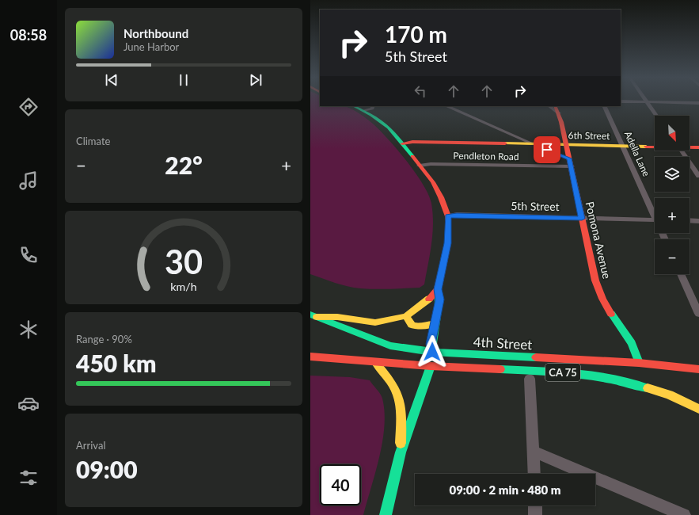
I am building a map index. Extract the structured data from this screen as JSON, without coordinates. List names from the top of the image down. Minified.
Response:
{"streets":{"main road":["6th Street","Pomona Avenue","4th Street","CA 75"],"street":["Adella Lane","Pendleton Road","5th Street"]},"crossings":[["6th Street","Adella Lane"],["6th Street","Pomona Avenue"],["Pendleton Road","Pomona Avenue"],["5th Street","Pomona Avenue"],["Pomona Avenue","4th Street"]],"north":"bottom right","page":{"tabs":"08:58","turn":["170 m","5th Street"],"song":["Northbound","June Harbor"],"tile":["Climate",["Range · 90%","450 km"],["Arrival","09:00"]],"map_buttons":["+","−"],"heat":["−","22°","+"],"limit":"40","trip":"09:00 · 2 min · 480 m","gauge":["30","km/h"]}}
